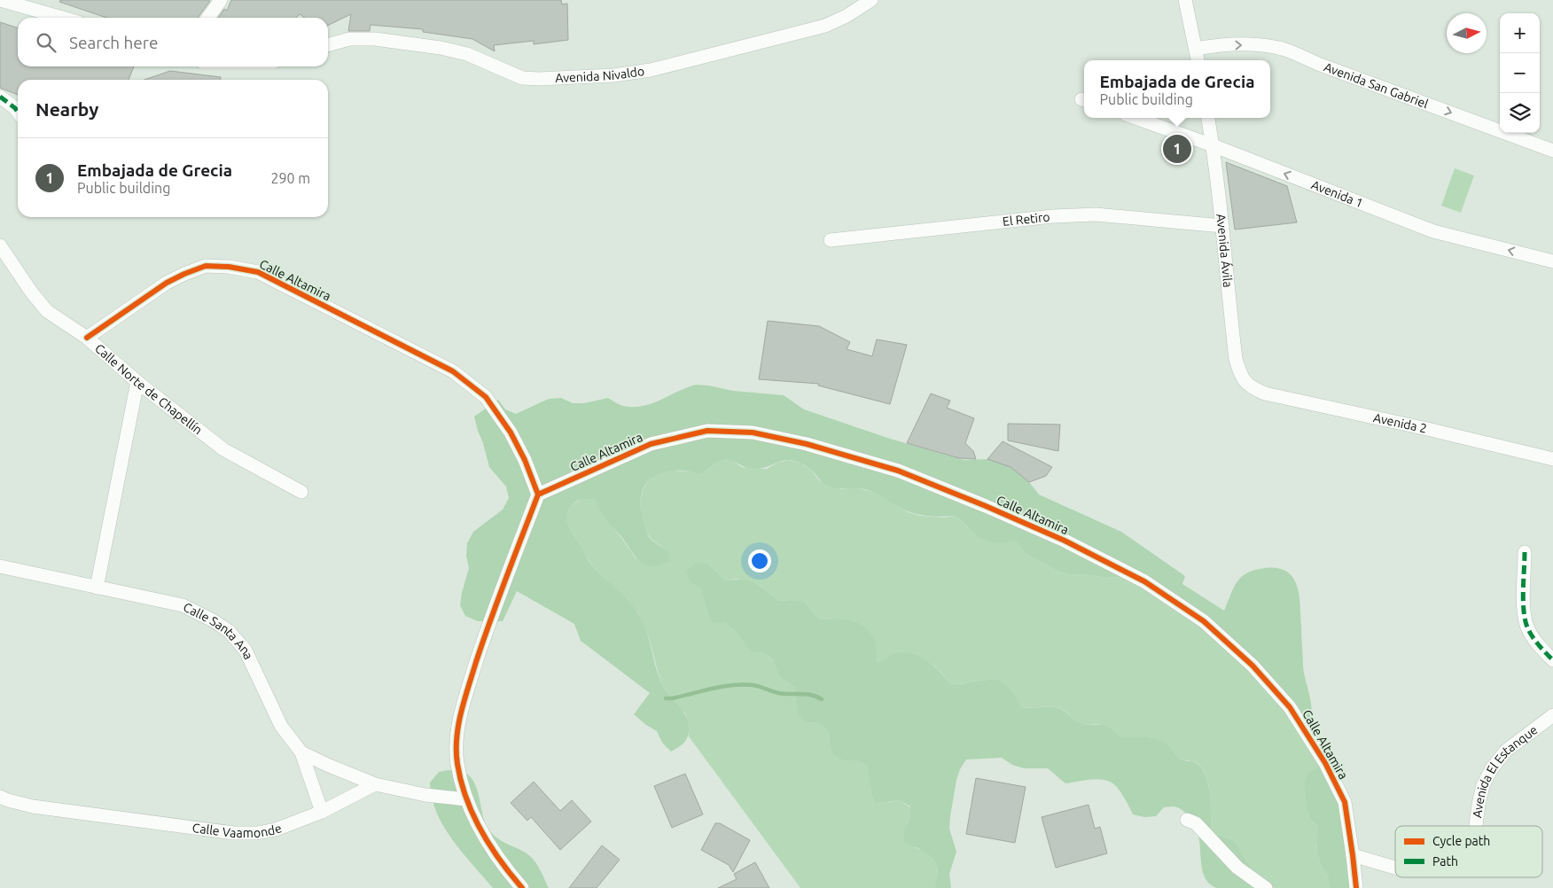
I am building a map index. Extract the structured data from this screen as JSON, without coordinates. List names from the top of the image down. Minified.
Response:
{"streets":{"street":["Avenida Nivaldo","Avenida San Gabriel","Avenida 1","El Retiro","Avenida Ávila","Calle Altamira","Calle Norte de Chapellín","Avenida 2","Calle Santa Ana","Avenida El Estanque","Calle Vaamonde"]},"crossings":[["Avenida 1","Avenida Ávila"],["El Retiro","Avenida Ávila"],["Avenida Ávila","Avenida 2"],["Calle Altamira","Calle Norte de Chapellín"],["Calle Altamira","Avenida El Estanque"],["Calle Santa Ana","Calle Vaamonde"]],"one_way":["Avenida San Gabriel","Avenida 1"],"legend":["Cycle path","Path"],"north":"right","page":{"map_buttons":["+","−"],"search":"Search here","popup":["Embajada de Grecia","Public building"],"heading":"Nearby","pins":"1","list":[{"mark":"1","name":"Embajada de Grecia","note":"Public building","value":"290 m"}]}}
